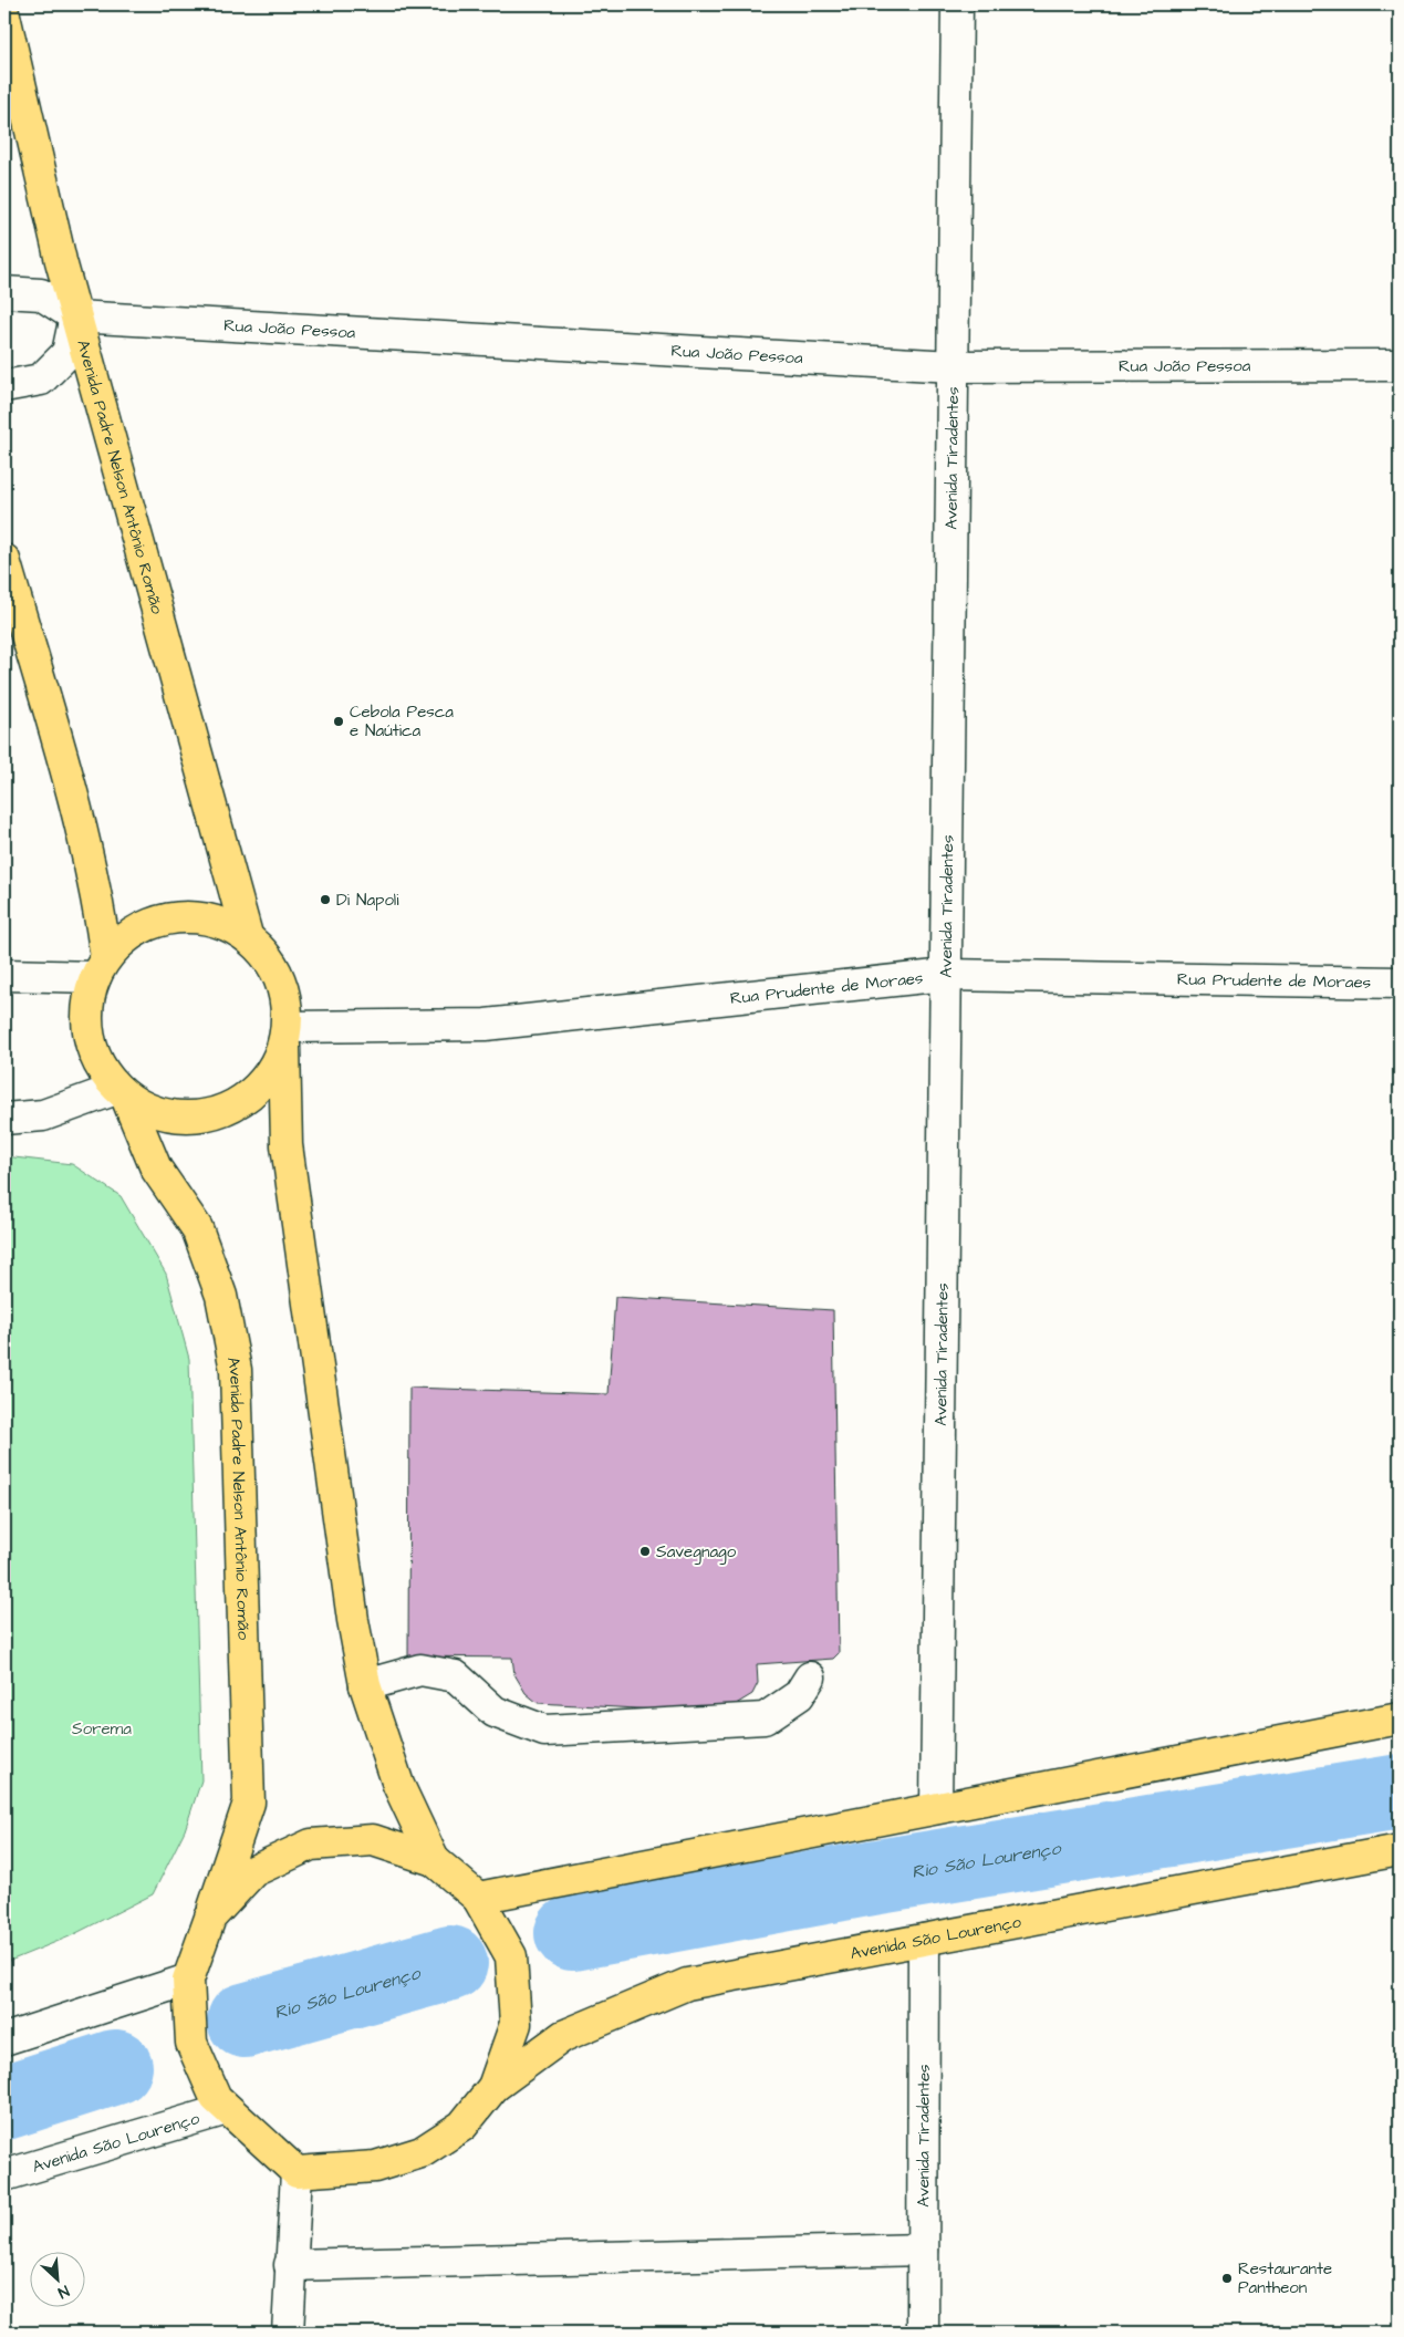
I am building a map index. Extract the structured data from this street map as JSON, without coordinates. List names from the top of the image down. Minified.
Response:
{"streets":{"main road":["Avenida Padre Nelson Antônio Romão","Avenida São Lourenço"],"street":["Rua João Pessoa","Avenida Tiradentes","Rua Prudente de Moraes"]},"crossings":[["Rua João Pessoa","Avenida Tiradentes"],["Rua João Pessoa","Avenida Padre Nelson Antônio Romão"],["Avenida Tiradentes","Rua Prudente de Moraes"],["Avenida Tiradentes","Avenida São Lourenço"]],"water":["Rio São Lourenço"],"parks":["Sorema"],"places":["Cebola Pesca e Naútica","Di Napoli","Savegnago","Restaurante Pantheon"],"north":"bottom right"}
